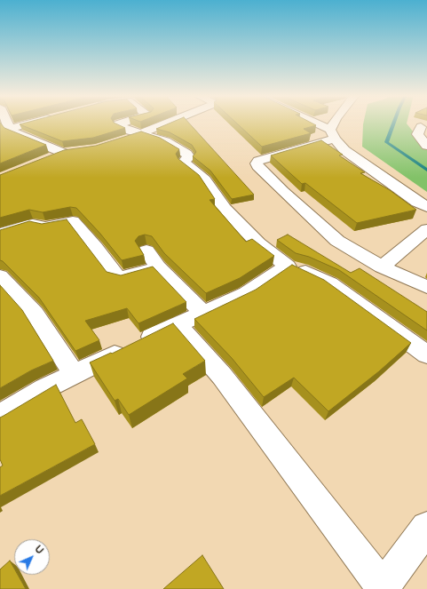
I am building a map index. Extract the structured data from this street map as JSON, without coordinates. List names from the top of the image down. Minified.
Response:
{"north":"top right"}
